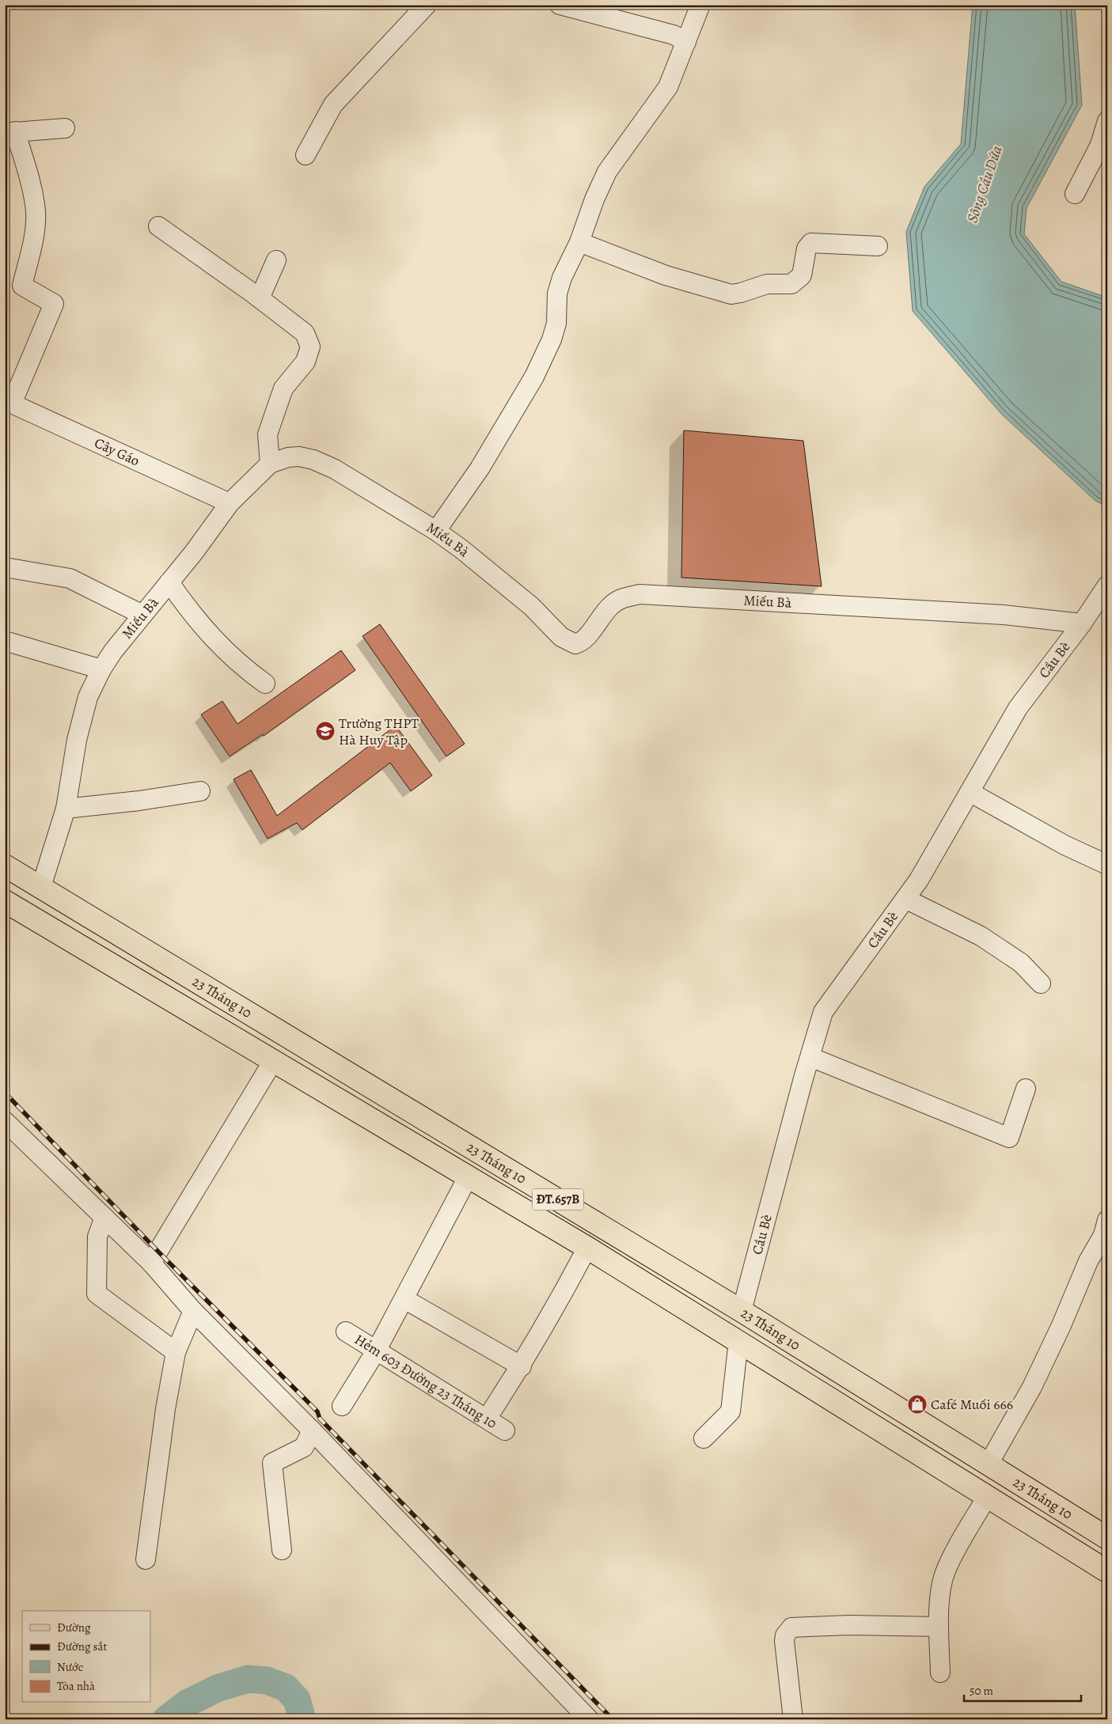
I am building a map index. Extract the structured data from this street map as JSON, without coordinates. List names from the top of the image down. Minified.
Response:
{"streets":{"main road":["23 Tháng 10","ĐT.657B"],"street":["Cây Gáo","Miếu Bà","Cầu Bè","Hẻm 603 Đường 23 Tháng 10"]},"crossings":[["Cây Gáo","Miếu Bà"],["Miếu Bà","Cầu Bè"],["Miếu Bà","23 Tháng 10"],["Cầu Bè","23 Tháng 10"]],"water":["Sông Cầu Dứa"],"places":{"school or university":["Trường THPT Hà Huy Tập"],"shop":["Café Muối 666"]},"legend":["Đường","Đường sắt","Nước","Tòa nhà"],"scale_bar":"50 m"}
